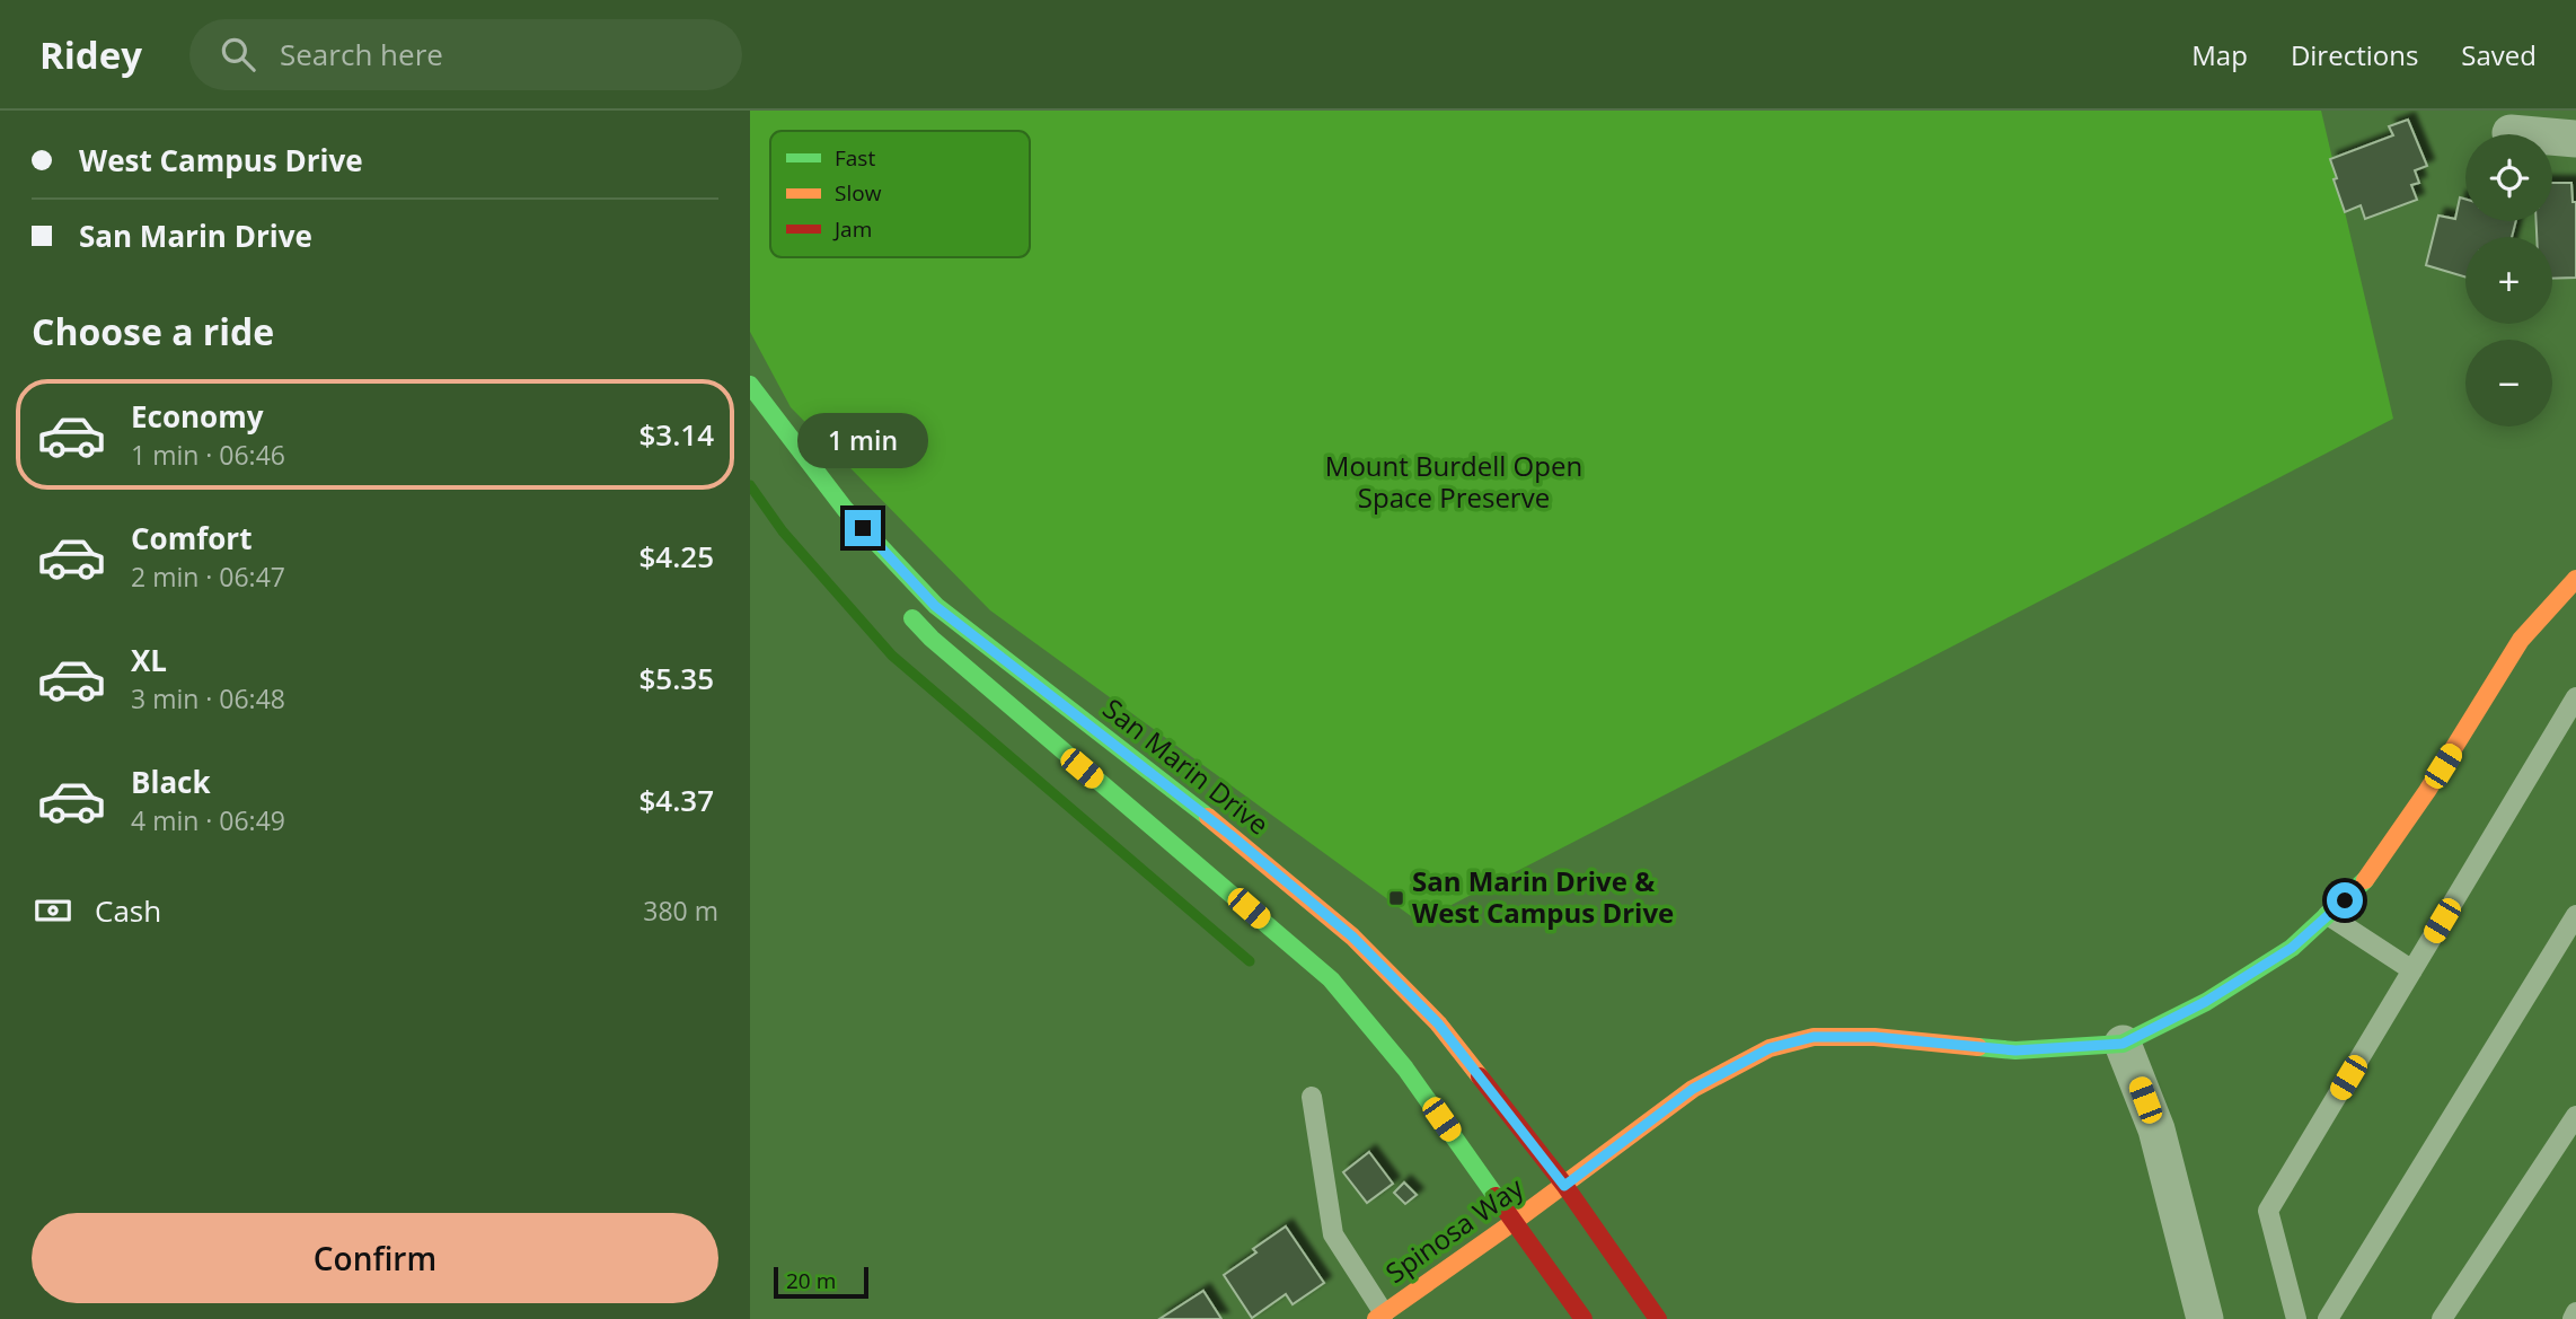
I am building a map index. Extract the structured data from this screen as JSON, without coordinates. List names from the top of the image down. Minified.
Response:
{"streets":{"main road":["San Marin Drive","Spinosa Way"]},"crossings":[["San Marin Drive","Spinosa Way"]],"parks":["Mount Burdell Open Space Preserve"],"places":{"transit":["San Marin Drive & West Campus Drive"]},"legend":["Fast","Slow","Jam"],"scale_bar":"20 m","page":{"header":"Ridey","search":"Search here","nav":["Map","Directions","Saved"],"banner":["West Campus Drive","San Marin Drive"],"map_buttons":["+","−"],"heading":"Choose a ride","list":[{"name":"Economy","note":"1 min · 06:46","value":"$3.14"},{"name":"Comfort","note":"2 min · 06:47","value":"$4.25"},{"name":"XL","note":"3 min · 06:48","value":"$5.35"},{"name":"Black","note":"4 min · 06:49","value":"$4.37"}],"bubble":"1 min","pay":["Cash","380 m"],"buttons":"Confirm","scale":"20 m"}}
